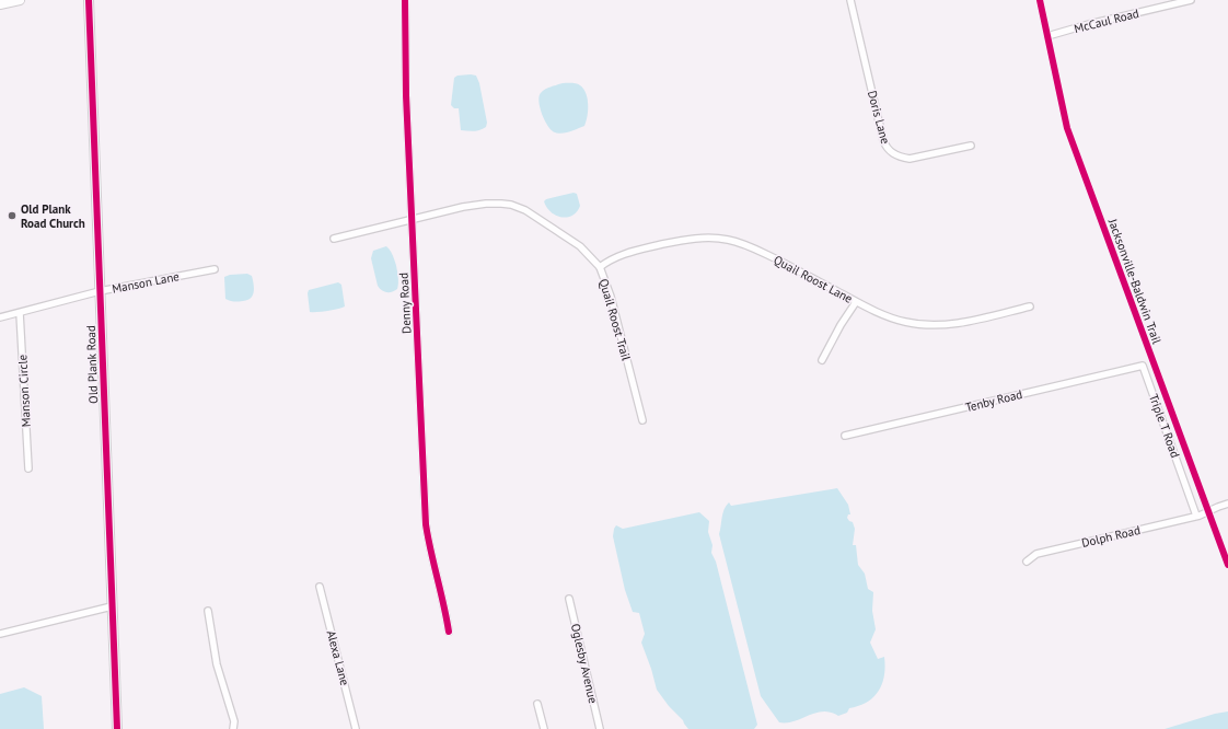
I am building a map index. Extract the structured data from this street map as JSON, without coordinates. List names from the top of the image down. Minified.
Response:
{"streets":{"street":["McCaul Road","Doris Lane","Quail Roost Lane","Manson Lane","Denny Road","Quail Roost Trail","Old Plank Road","Manson Circle","Tenby Road","Triple T Road","Dolph Road","Alexa Lane","Oglesby Avenue"],"cycle path":["Jacksonville-Baldwin Trail"]},"crossings":[["Quail Roost Lane","Quail Roost Trail"],["Manson Lane","Old Plank Road"],["Manson Lane","Manson Circle"],["Denny Road","Quail Roost Trail"],["Tenby Road","Triple T Road"],["Triple T Road","Dolph Road"]],"places":["Old Plank Road Church"]}
